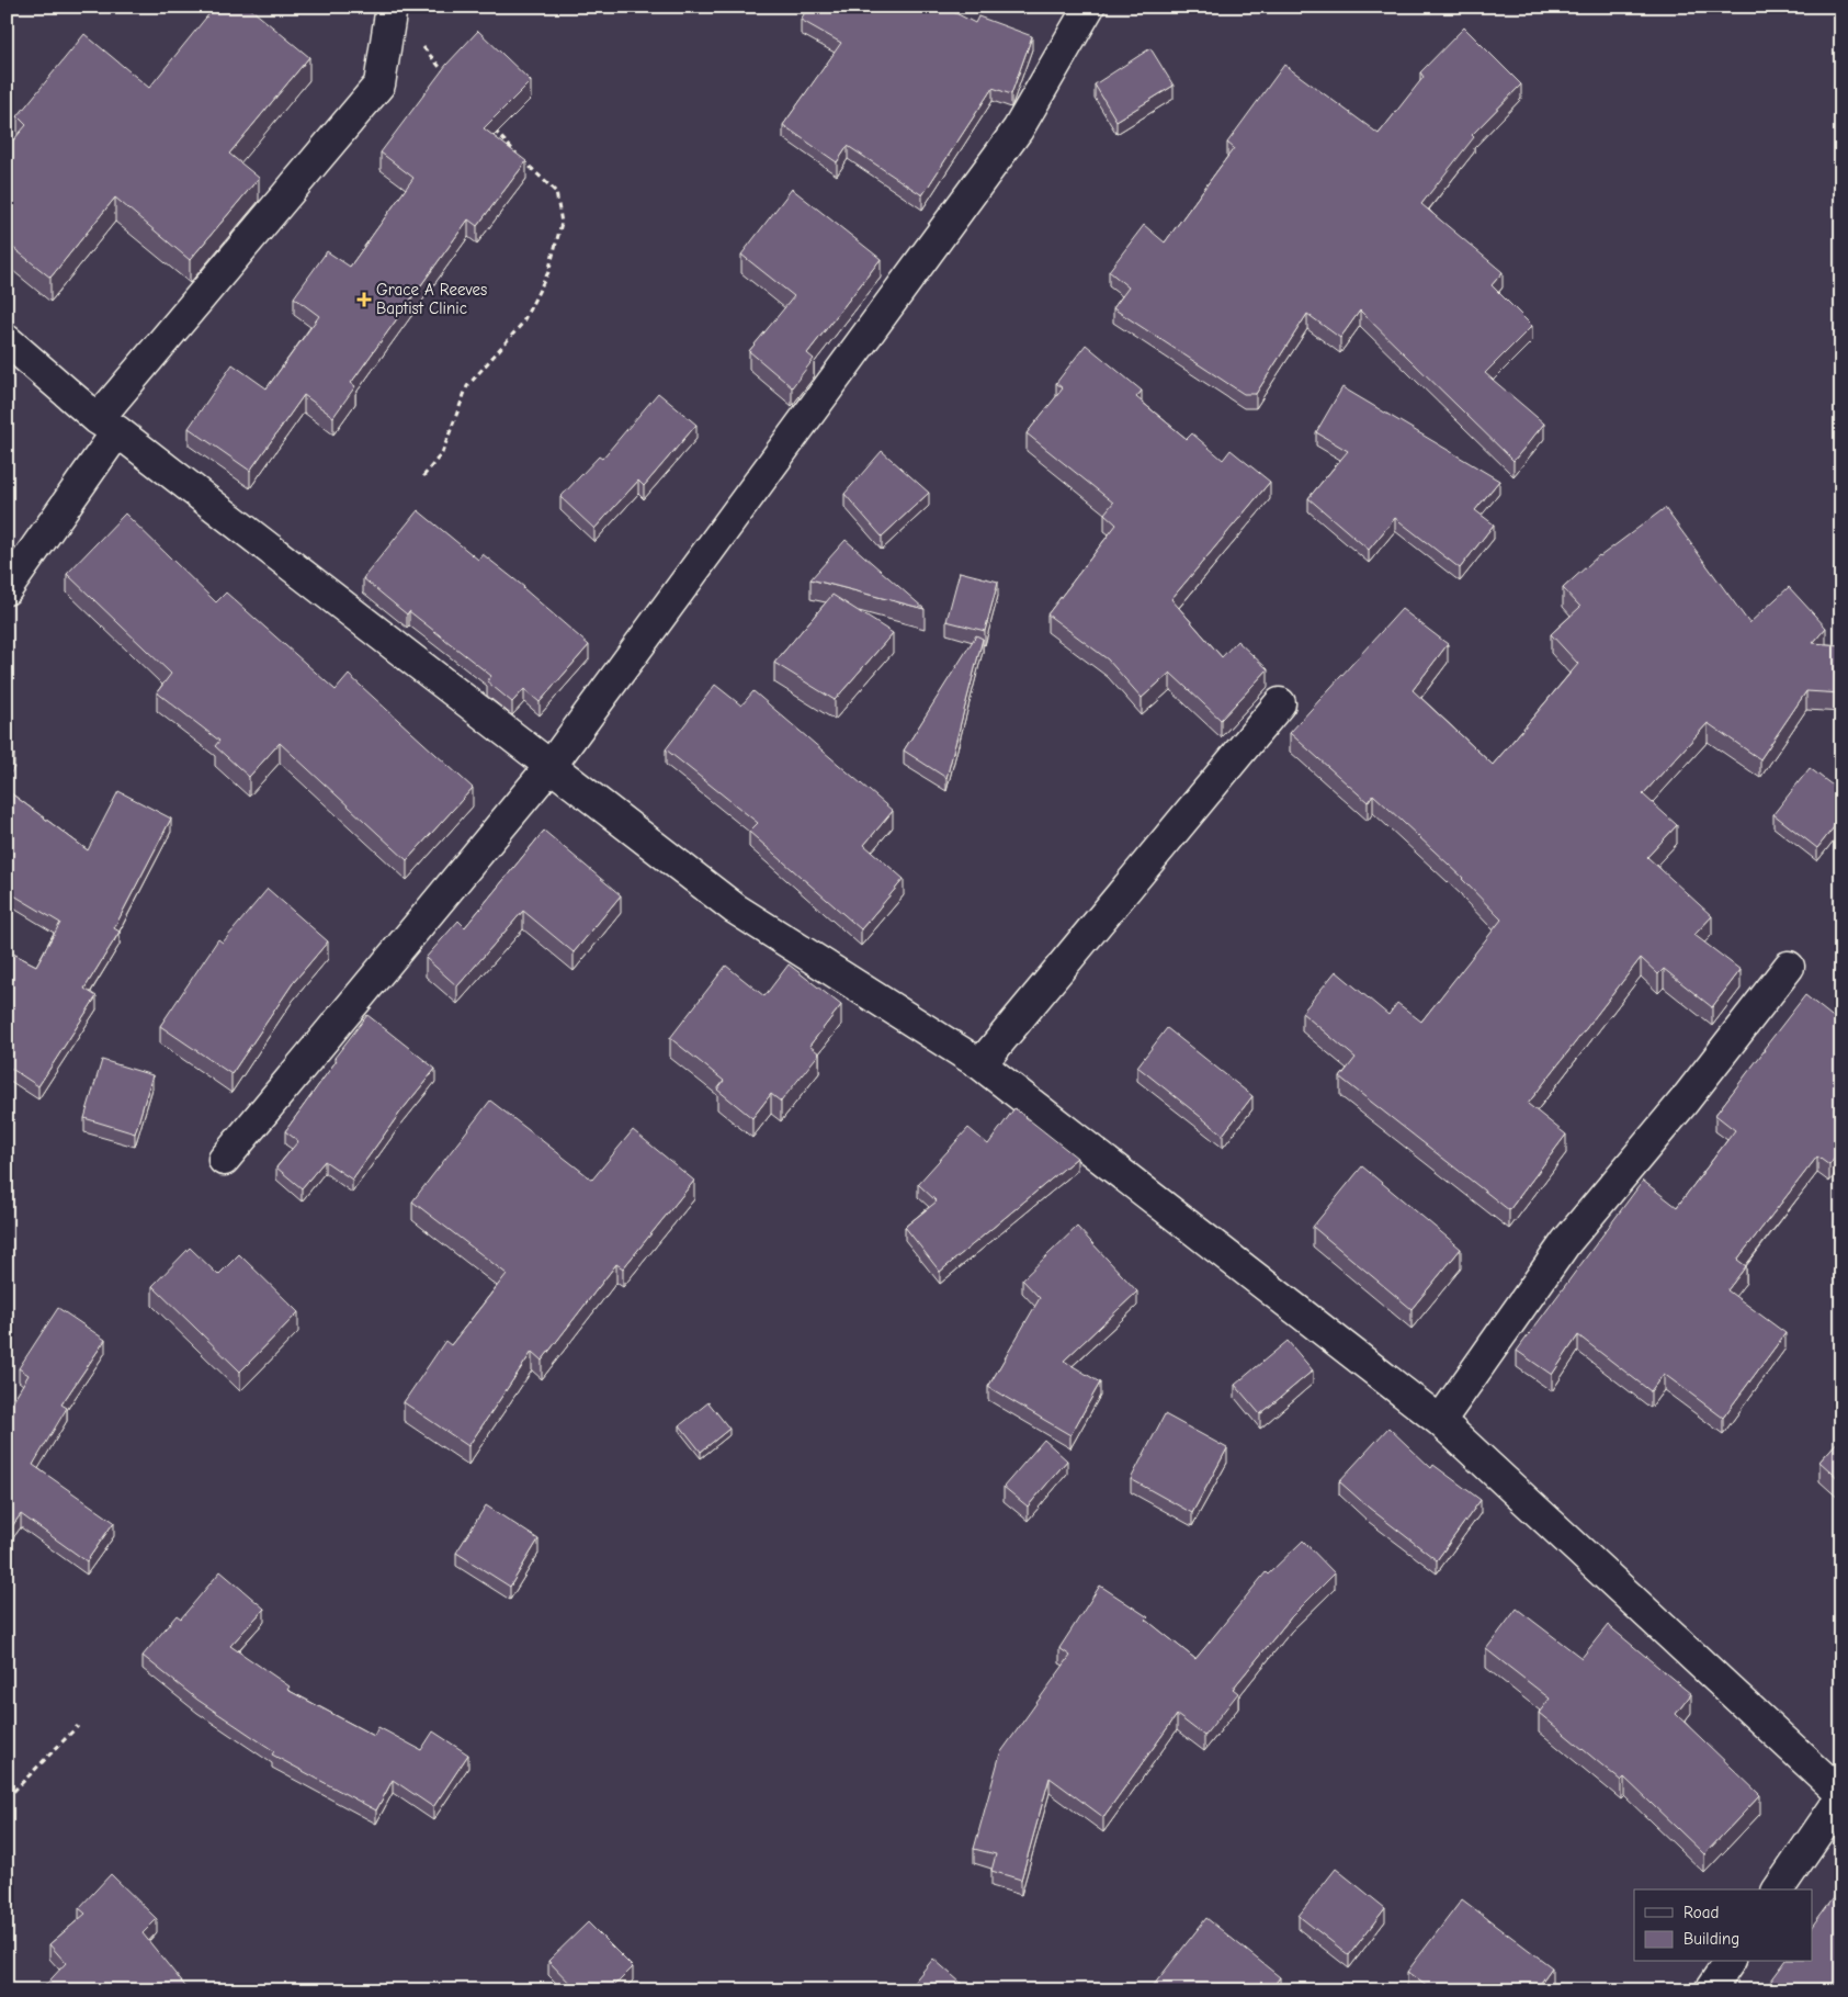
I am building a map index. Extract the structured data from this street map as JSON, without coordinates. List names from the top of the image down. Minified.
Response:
{"places":{"health":["Grace A Reeves Baptist Clinic"]},"legend":["Road","Building"]}
